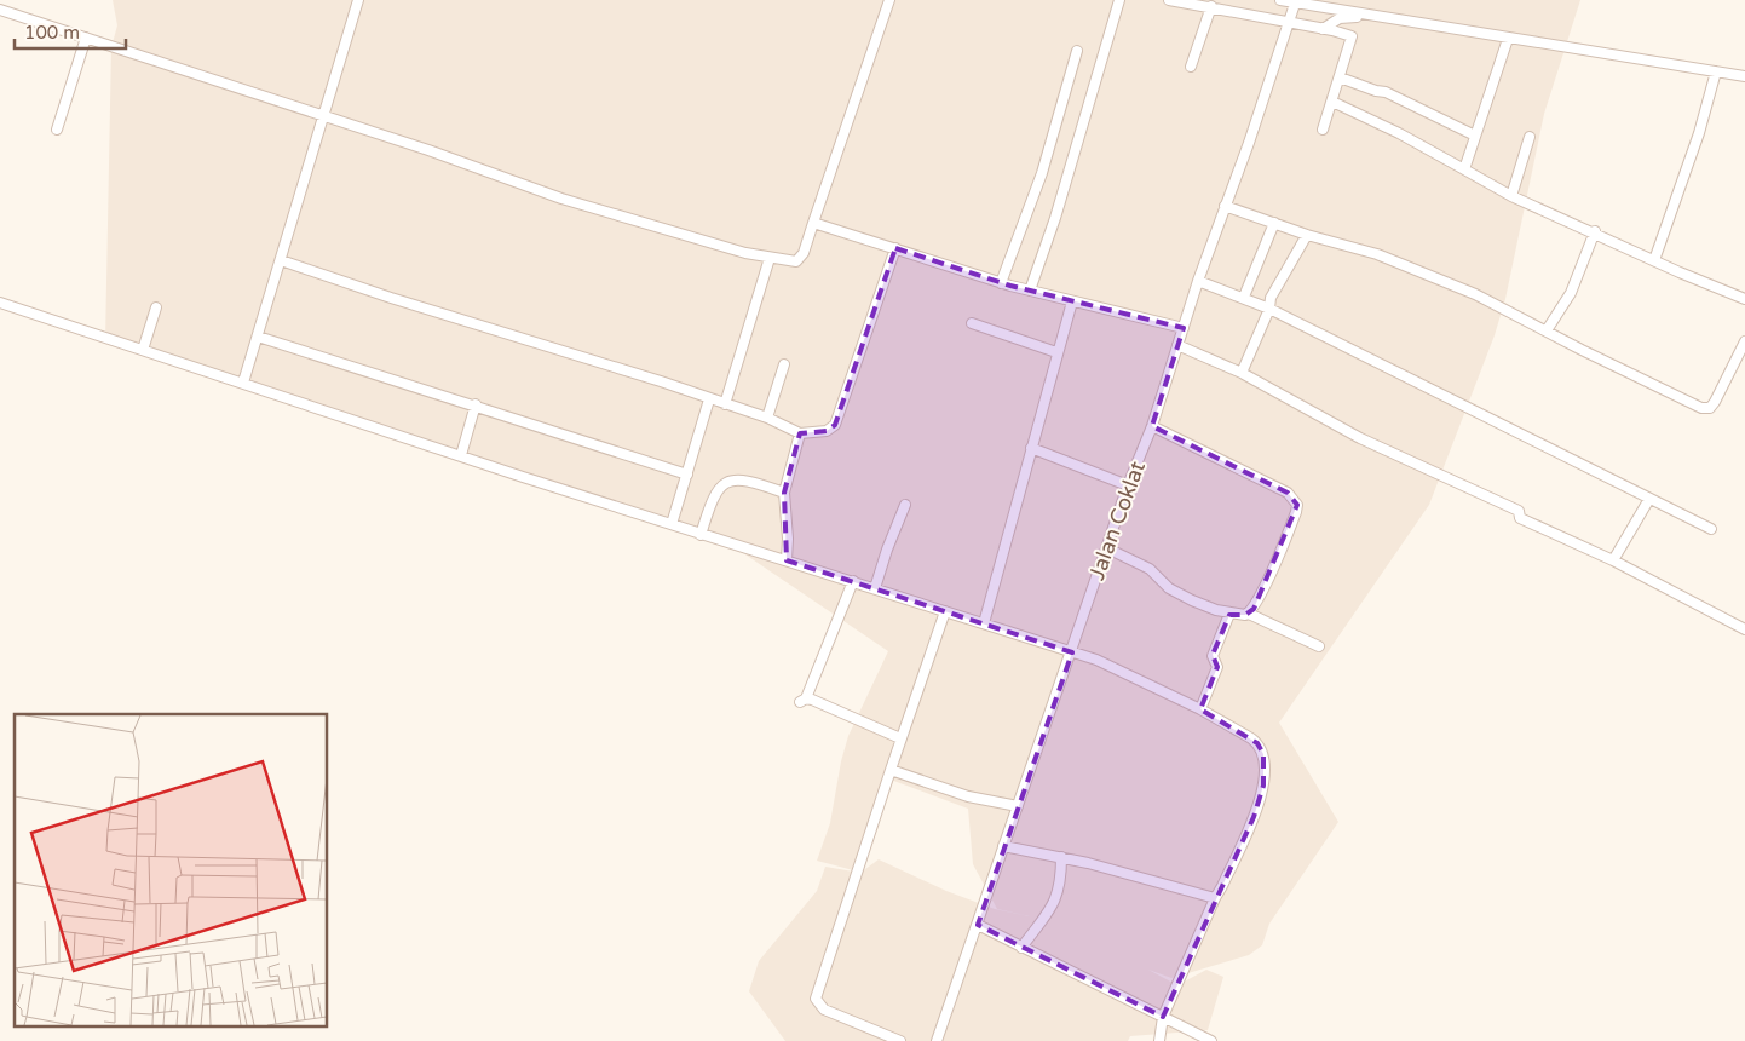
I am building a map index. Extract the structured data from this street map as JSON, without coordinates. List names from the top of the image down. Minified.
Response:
{"streets":{"street":["Jalan Coklat"]},"scale_bar":"100 m"}
